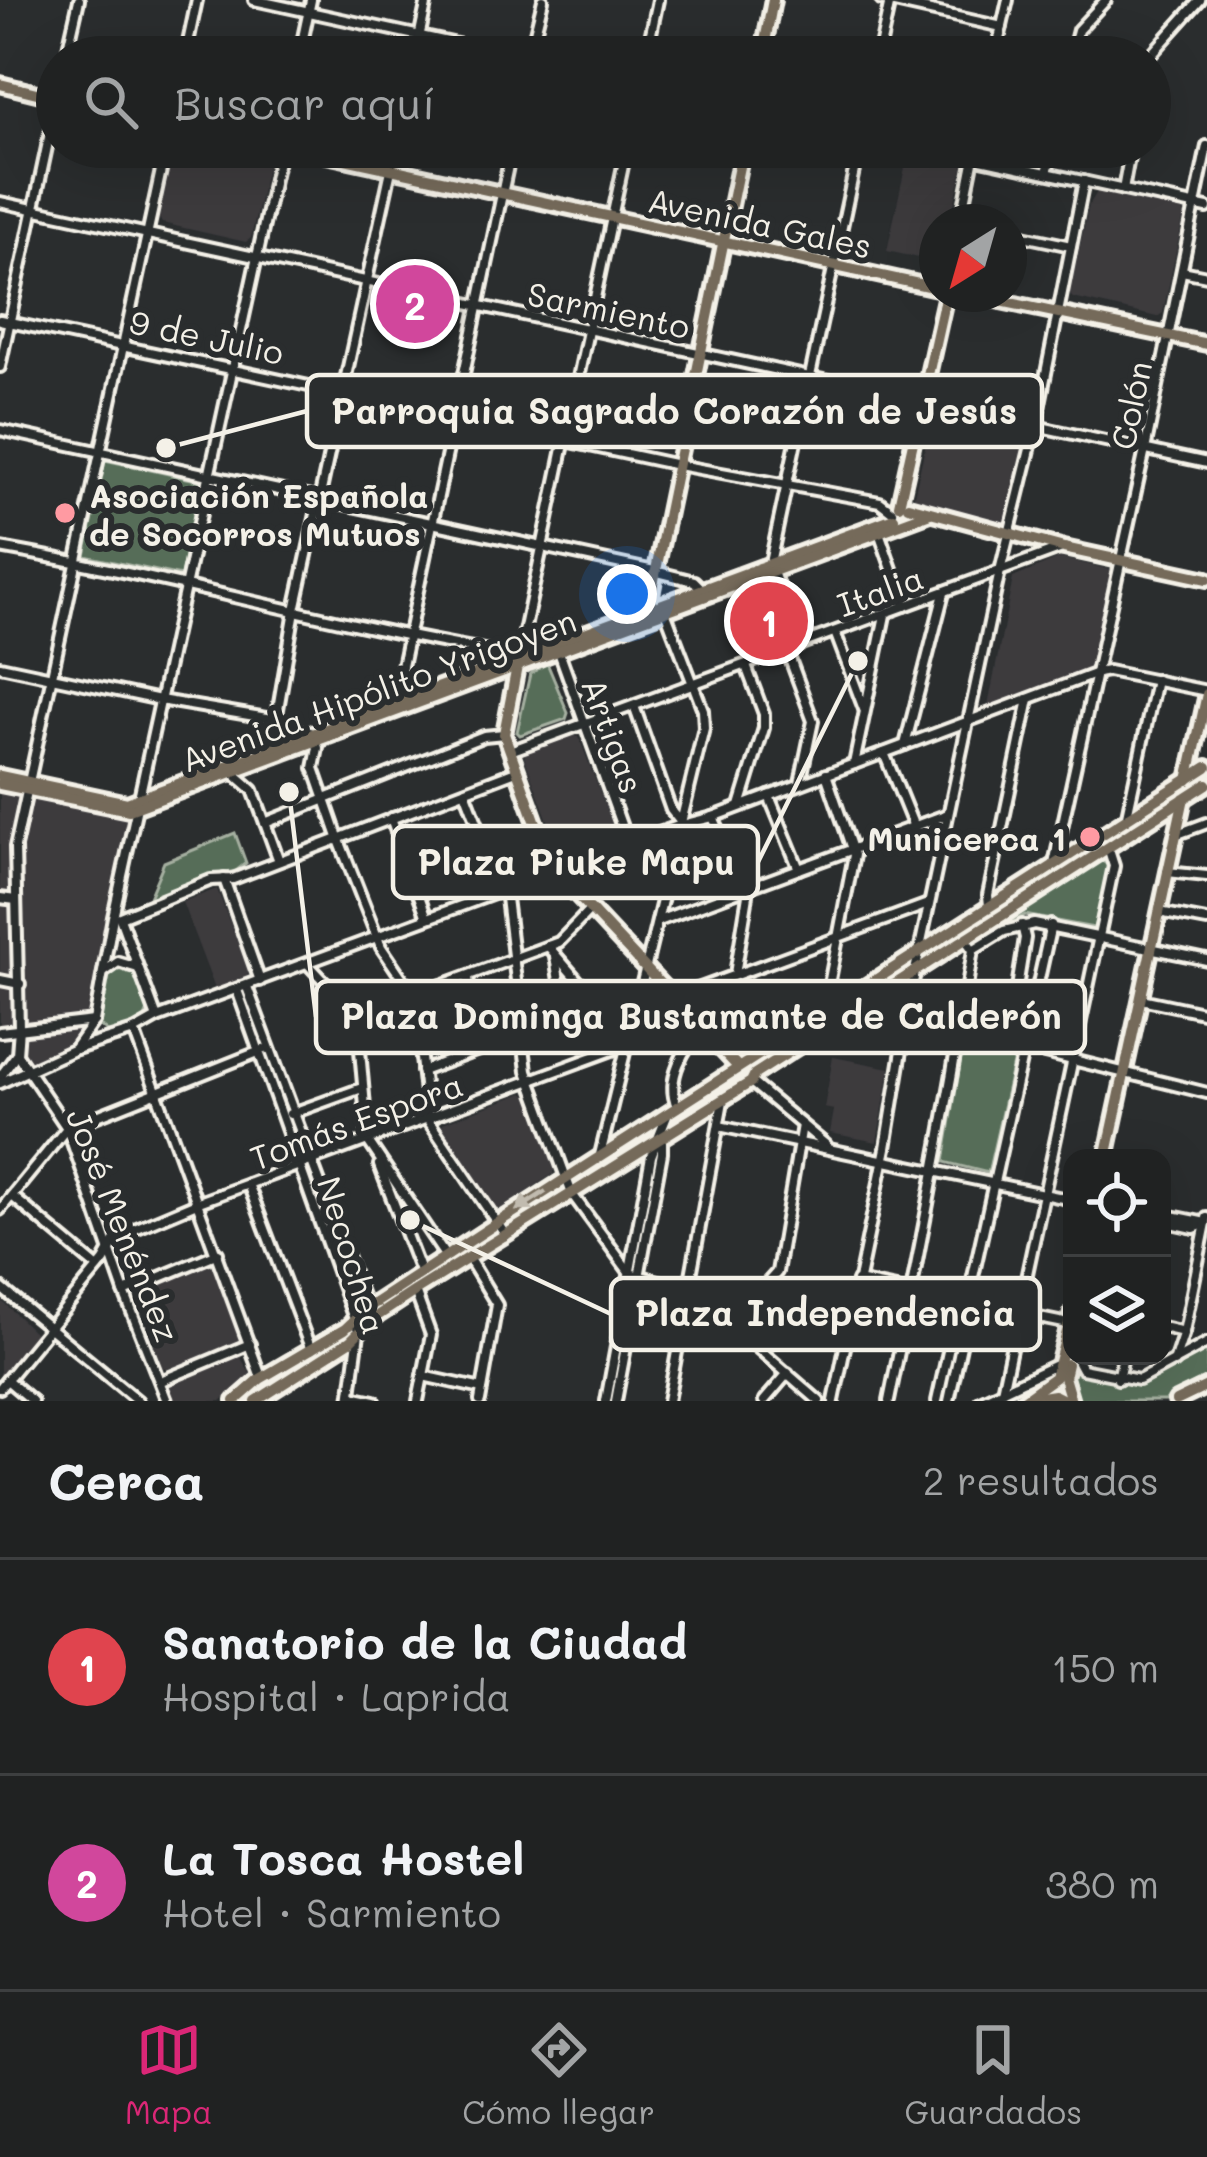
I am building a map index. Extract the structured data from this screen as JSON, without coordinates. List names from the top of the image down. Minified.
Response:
{"streets":{"main road":["Avenida Gales","Avenida Hipólito Yrigoyen"],"street":["Sarmiento","9 de Julio","Colón","Italia","Artigas","Tomás Espora","José Menéndez","Necochea"]},"crossings":[["Sarmiento","Colón"],["9 de Julio","Avenida Hipólito Yrigoyen"],["Italia","Artigas"],["Avenida Hipólito Yrigoyen","Artigas"],["Tomás Espora","José Menéndez"],["Tomás Espora","Necochea"]],"places":["Parroquia Sagrado Corazón de Jesús","Asociación Española de Socorros Mutuos","Plaza Piuke Mapu","Plaza Dominga Bustamante de Calderón","Municerca 1","Plaza Independencia"],"north":"bottom left","page":{"search":"Buscar aquí","pins":["2","1"],"heading":["Cerca","2 resultados"],"list":[{"mark":"1","name":"Sanatorio de la Ciudad","note":"Hospital · Laprida","value":"150 m"},{"mark":"2","name":"La Tosca Hostel","note":"Hotel · Sarmiento","value":"380 m"}],"nav":["Mapa","Cómo llegar","Guardados"]}}
